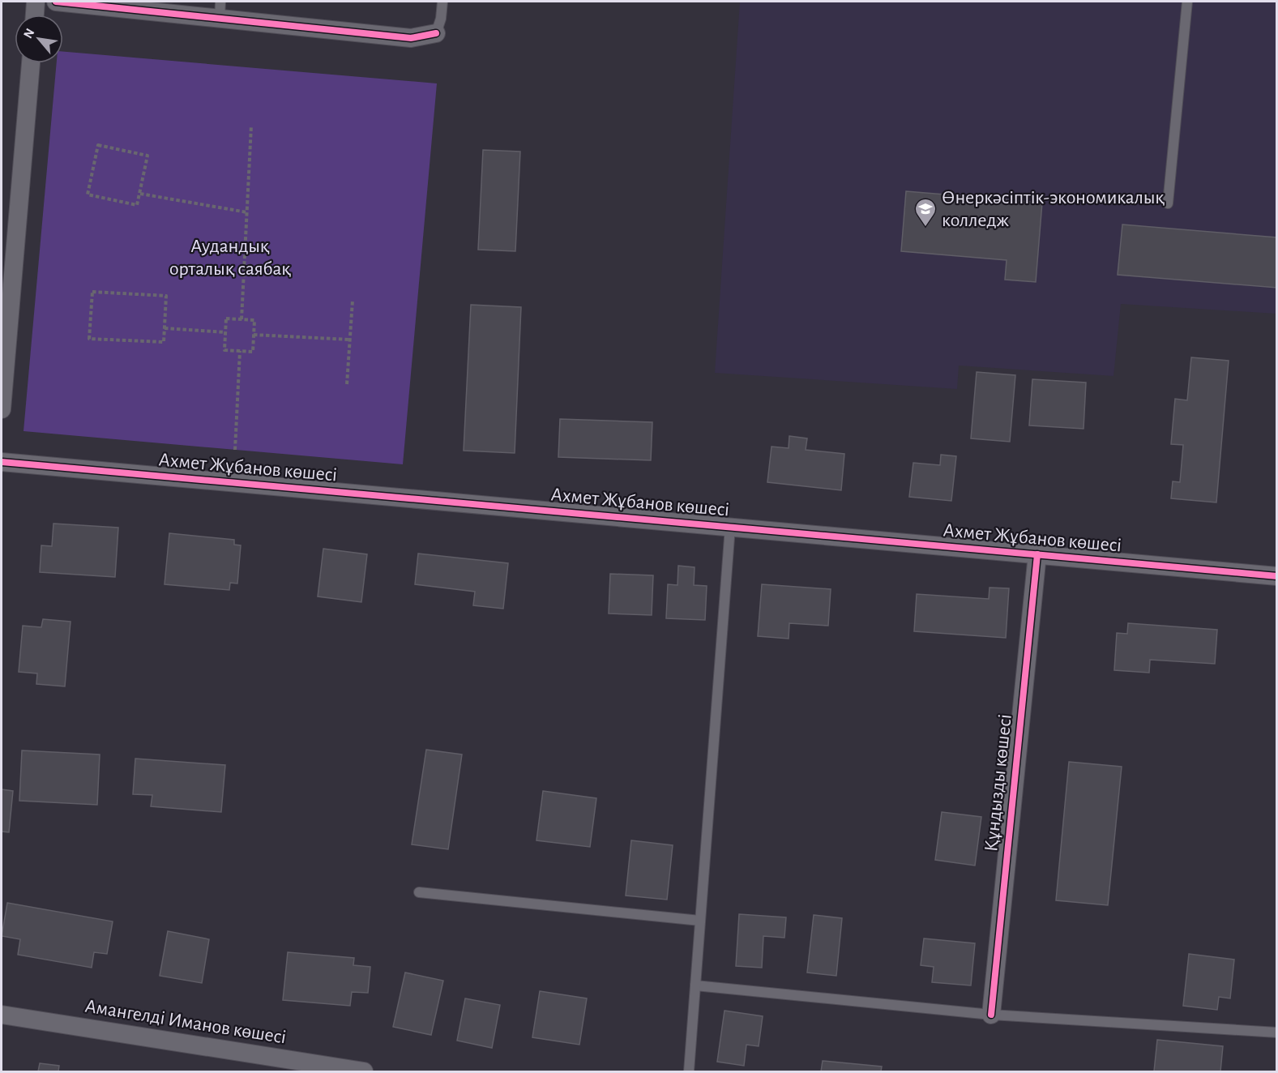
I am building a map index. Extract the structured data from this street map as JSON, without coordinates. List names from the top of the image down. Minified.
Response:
{"streets":{"street":["Ахмет Жұбанов көшесі","Құндызды көшесі","Амангелді Иманов көшесі"]},"crossings":[["Ахмет Жұбанов көшесі","Құндызды көшесі"]],"parks":["Аудандық орталық саябақ"],"places":{"school or university":["Өнеркәсіптік-экономикалық колледж"]},"north":"top left"}
